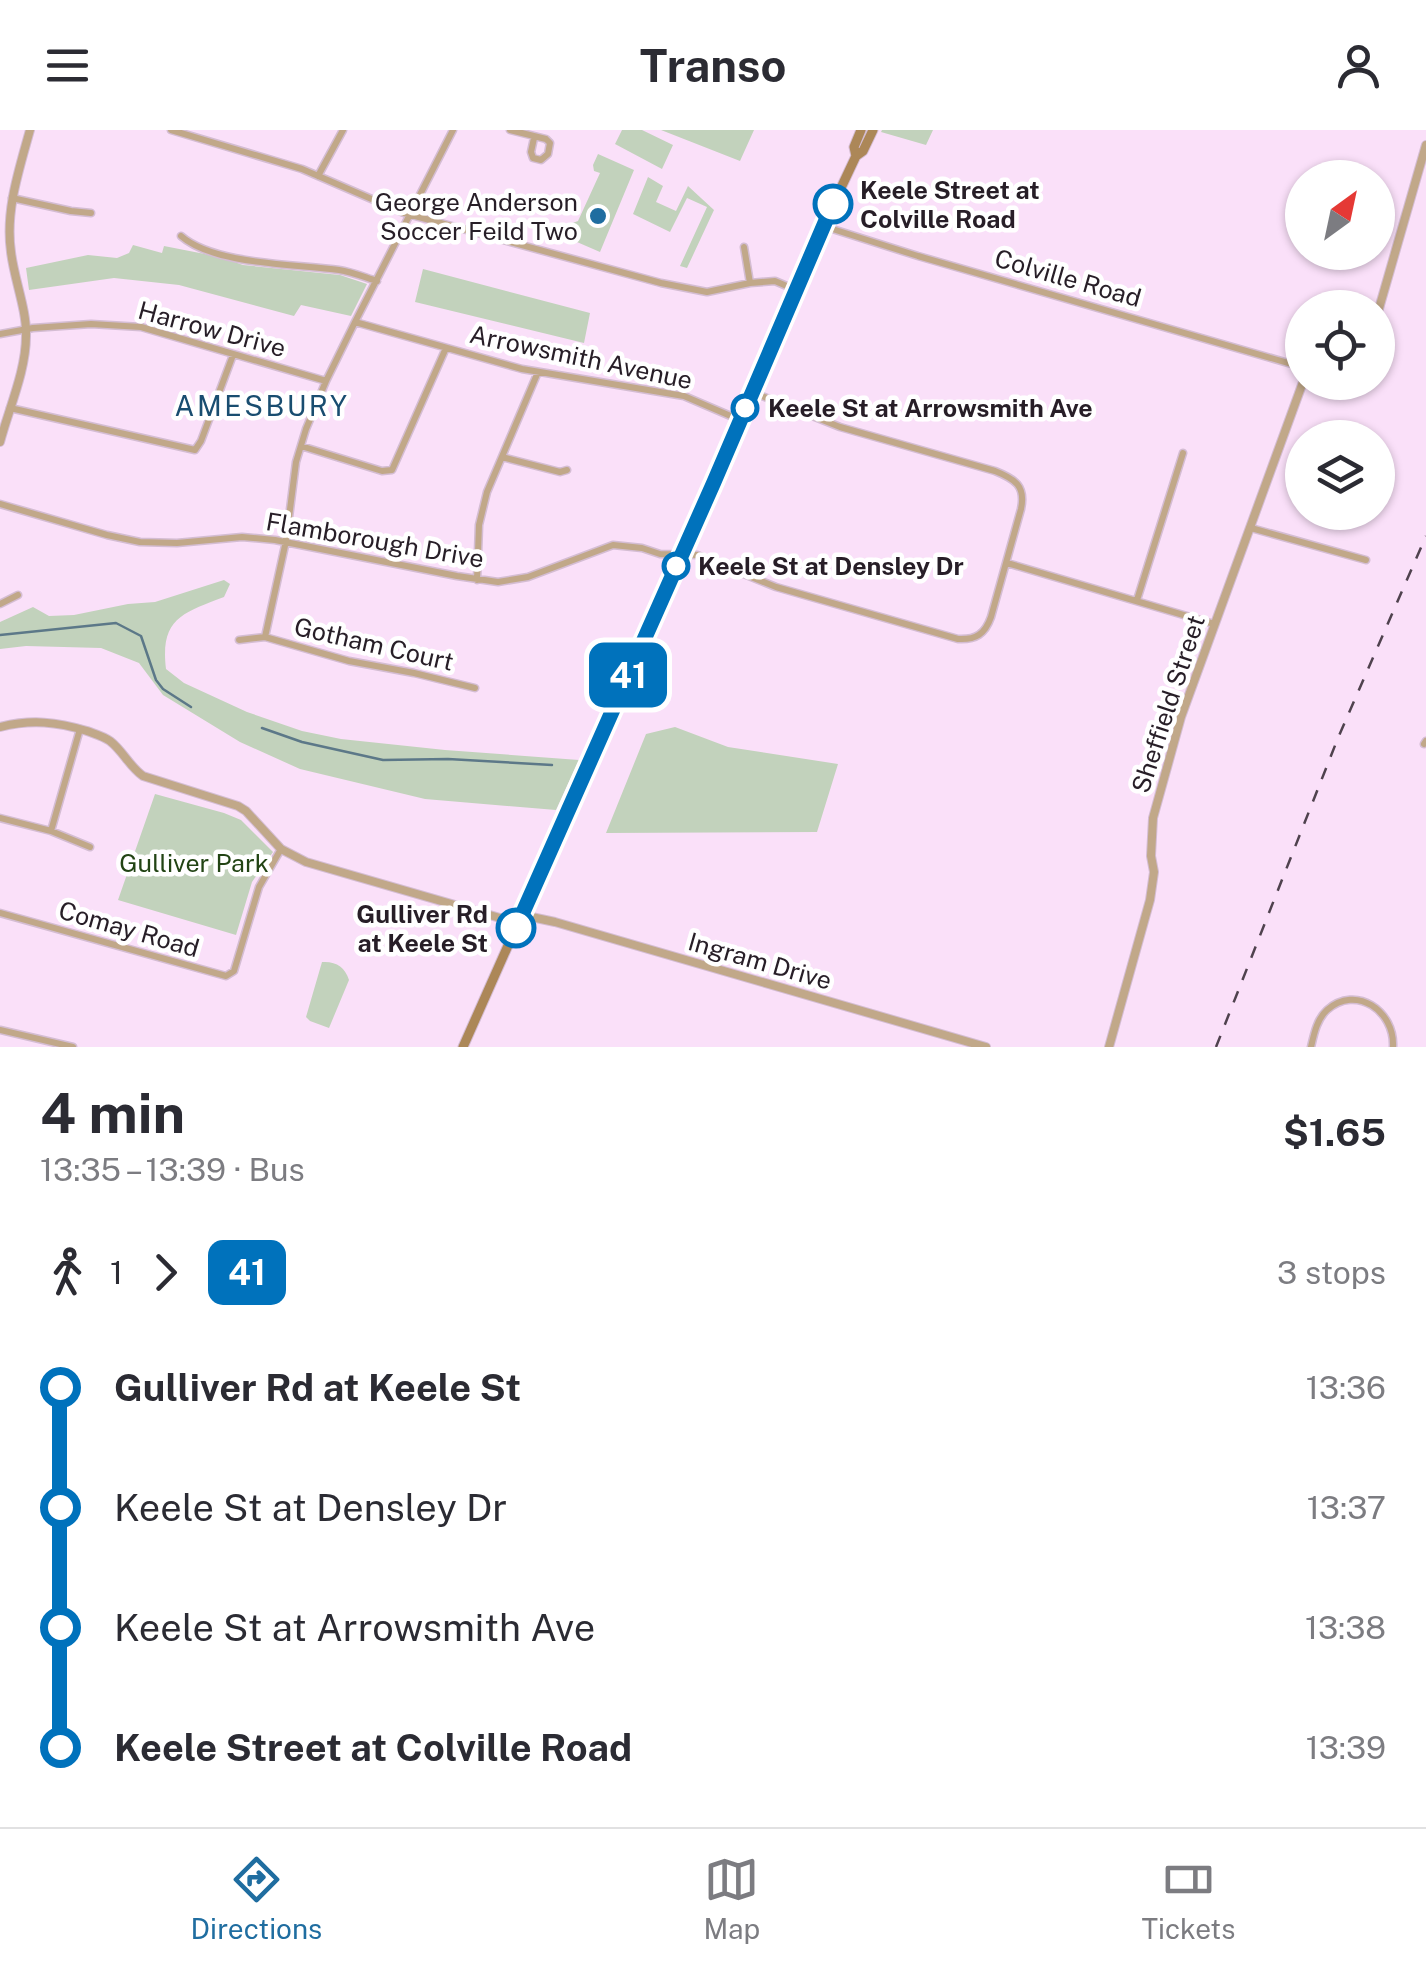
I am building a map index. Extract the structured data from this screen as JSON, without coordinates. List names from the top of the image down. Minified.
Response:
{"streets":{"street":["Colville Road","Harrow Drive","Arrowsmith Avenue","Flamborough Drive","Gotham Court","Sheffield Street","Comay Road","Ingram Drive"]},"crossings":[["Comay Road","Ingram Drive"]],"districts":["AMESBURY"],"parks":["Gulliver Park"],"places":["Keele Street at Colville Road","George Anderson Soccer Feild Two","Keele St at Arrowsmith Ave","Keele St at Densley Dr","Gulliver Rd at Keele St"],"lines":["bus line 41"],"north":"top right","page":{"header":"Transo","on_map":"41","heading":["4 min","13:35 – 13:39 · Bus","$1.65"],"legs":["1","41","3 stops"],"list":[{"name":"Gulliver Rd at Keele St","value":"13:36"},{"name":"Keele St at Densley Dr","value":"13:37"},{"name":"Keele St at Arrowsmith Ave","value":"13:38"},{"name":"Keele Street at Colville Road","value":"13:39"}],"tabs":["Directions","Map","Tickets"]}}
